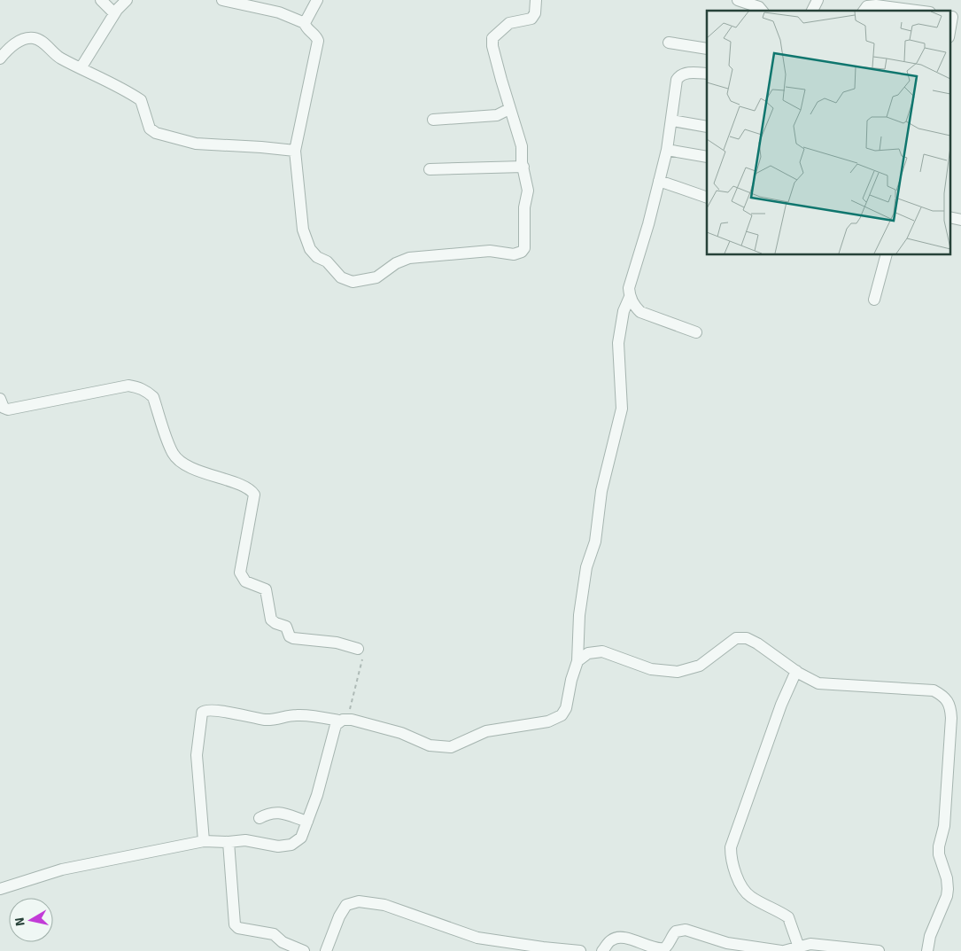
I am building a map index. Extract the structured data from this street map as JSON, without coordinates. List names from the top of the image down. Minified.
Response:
{"north":"left"}
